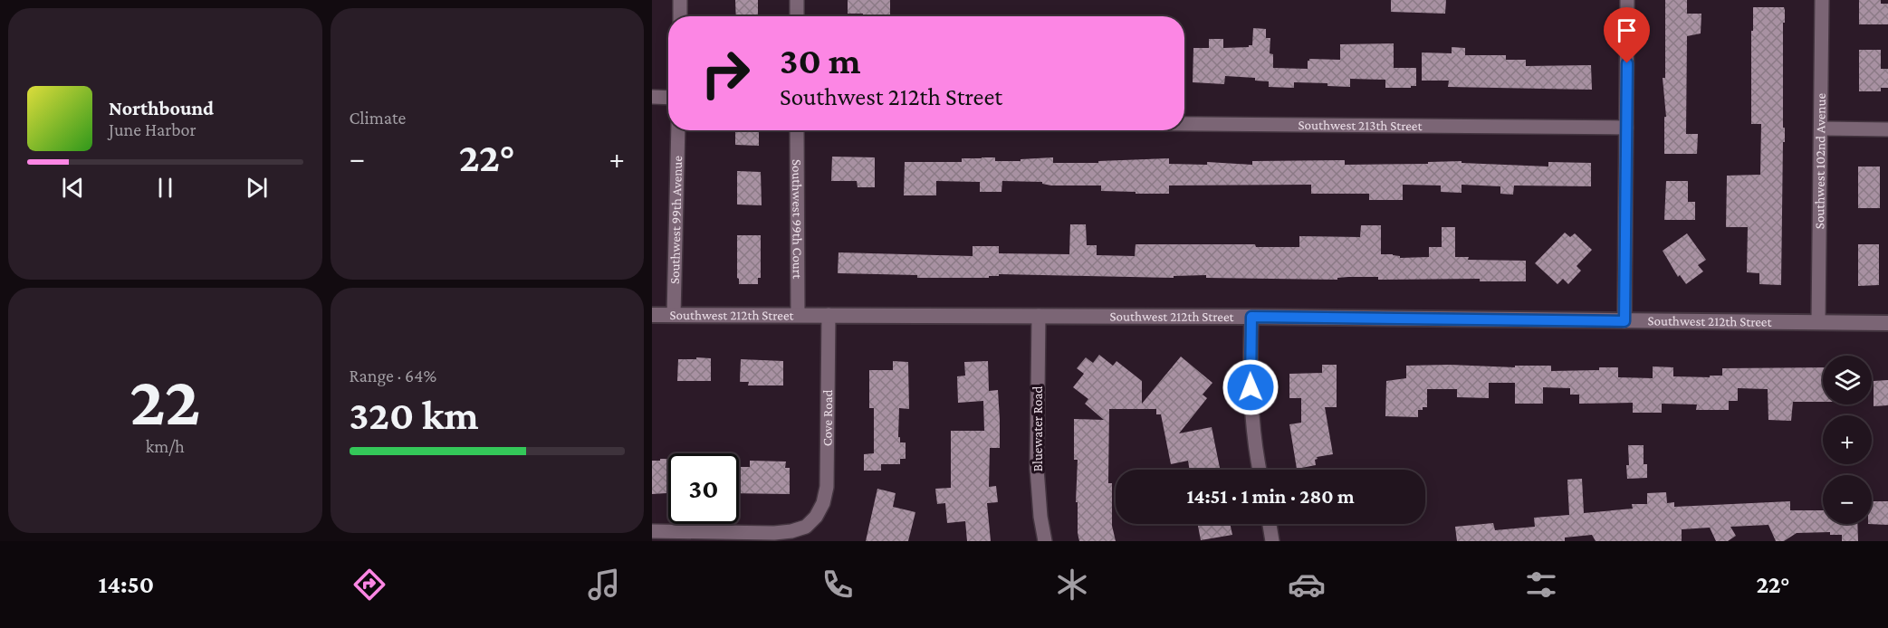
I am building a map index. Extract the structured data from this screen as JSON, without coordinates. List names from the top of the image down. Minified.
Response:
{"streets":{"street":["Southwest 213th Street","Southwest 102nd Avenue","Southwest 99th Avenue","Southwest 99th Court","Southwest 212th Street","Cove Road","Bluewater Road"]},"crossings":[["Southwest 102nd Avenue","Southwest 212th Street"],["Southwest 99th Avenue","Southwest 212th Street"],["Southwest 99th Court","Southwest 212th Street"],["Southwest 212th Street","Cove Road"],["Southwest 212th Street","Bluewater Road"]],"page":{"tile":["Climate",["22","km/h"],["Range · 64%","320 km"]],"turn":["30 m","Southwest 212th Street"],"song":["Northbound","June Harbor"],"heat":["−","22°","+"],"map_buttons":["+","−"],"limit":"30","trip":"14:51 · 1 min · 280 m","tabs":["14:50","22°"]}}
